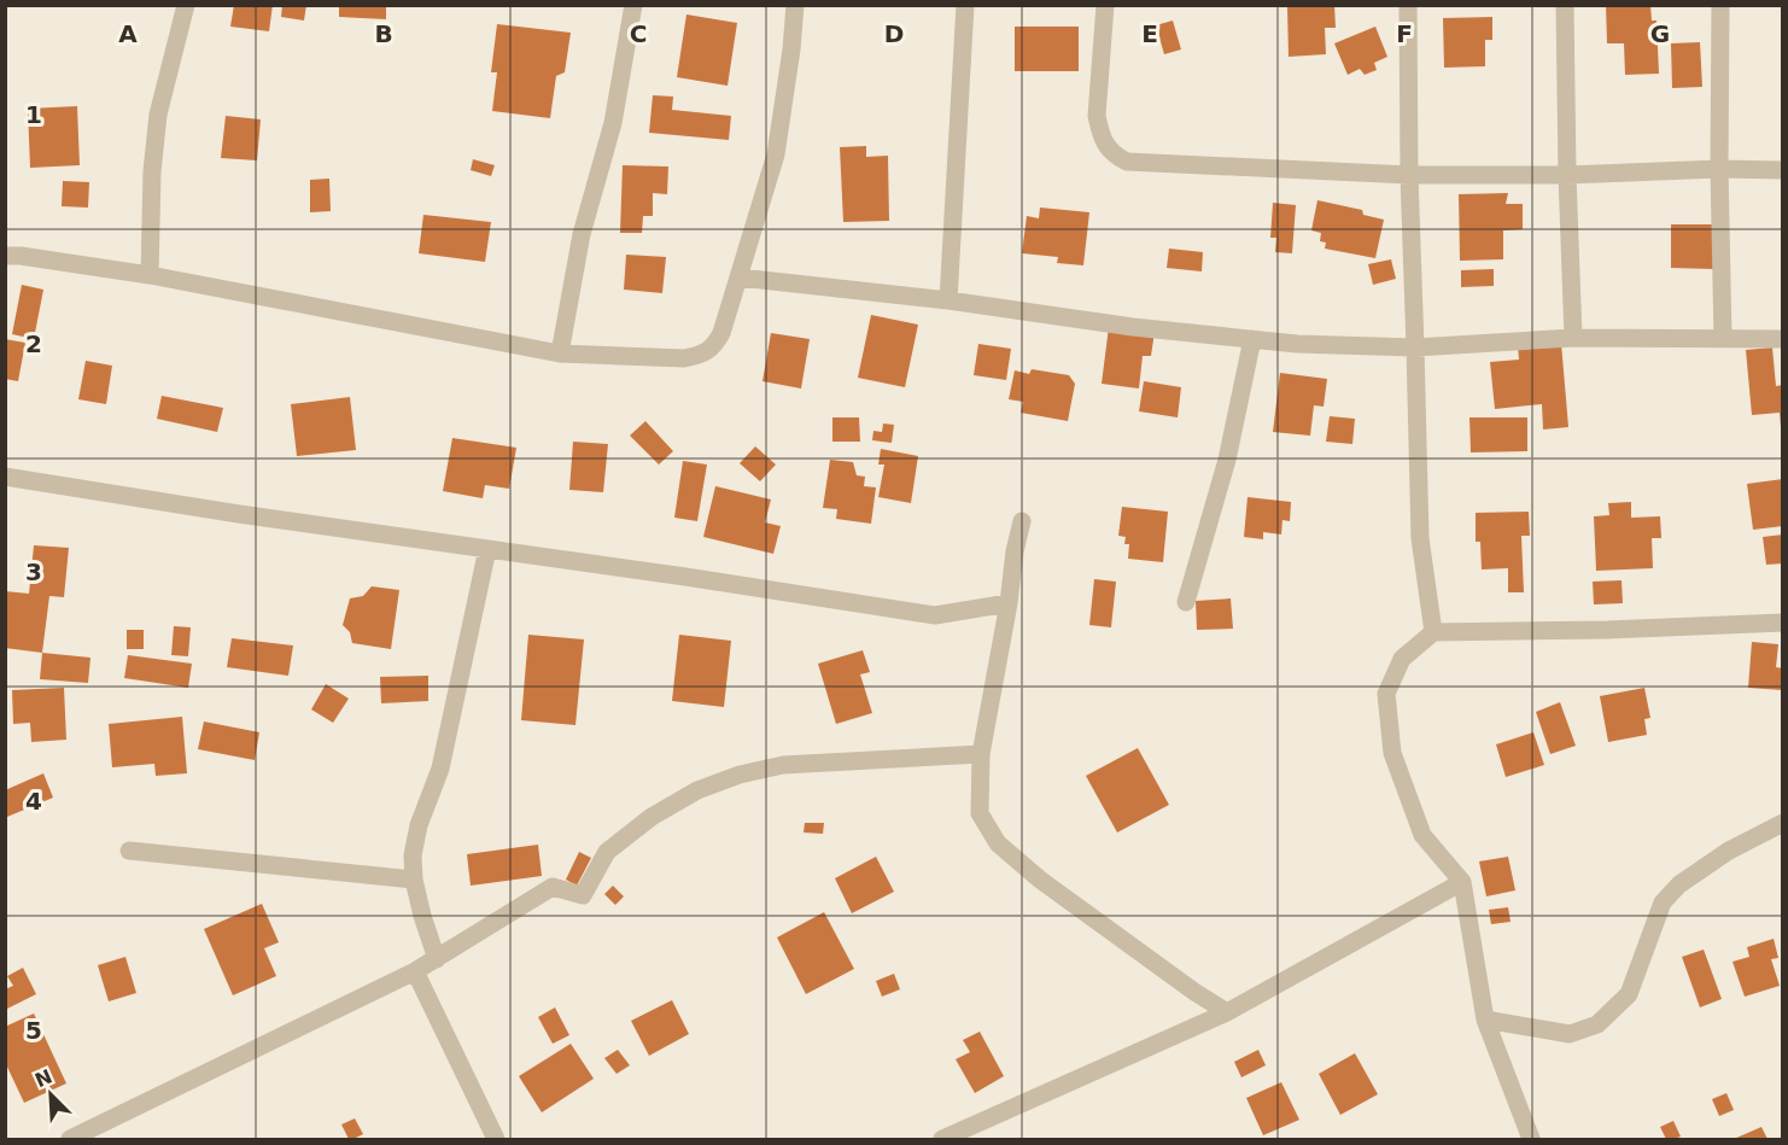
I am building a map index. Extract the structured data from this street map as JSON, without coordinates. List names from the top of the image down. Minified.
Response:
{"north":"top left","grid":{"columns":["A","B","C","D","E","F","G"],"rows":["1","2","3","4","5"]}}
